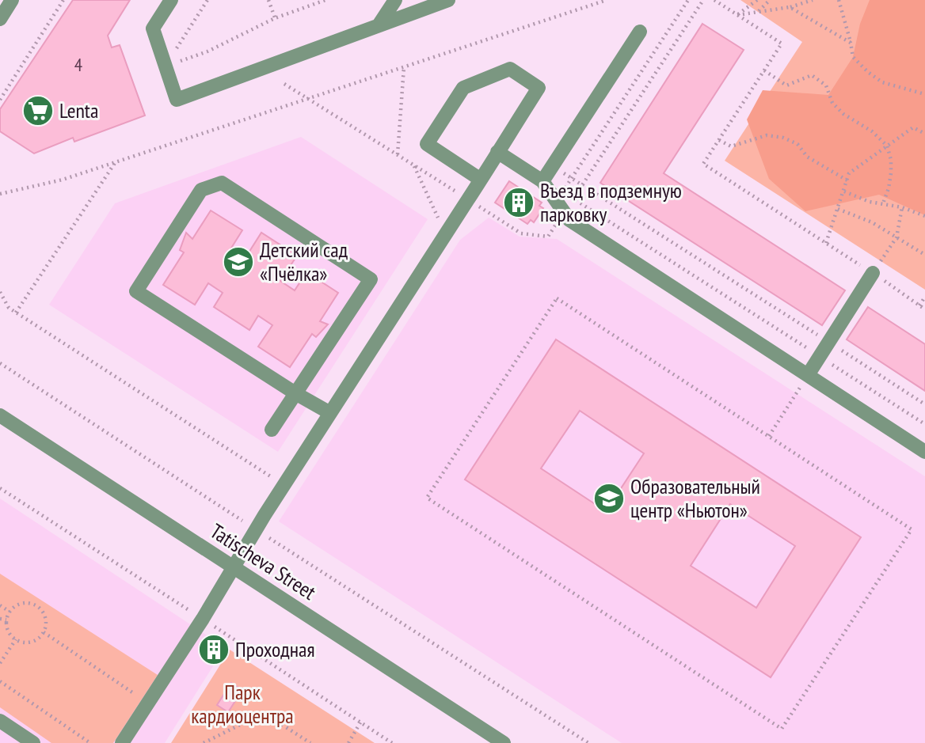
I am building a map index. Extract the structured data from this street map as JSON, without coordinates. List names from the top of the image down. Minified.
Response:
{"streets":{"street":["Tatischeva Street"]},"parks":["Парк кардиоцентра"],"places":{"supermarket":["Lenta"],"building":["Въезд в подземную парковку","Проходная"],"school or university":["Детский сад «Пчёлка»","Образовательный центр «Ньютон»"]},"house_numbers":["4"]}
